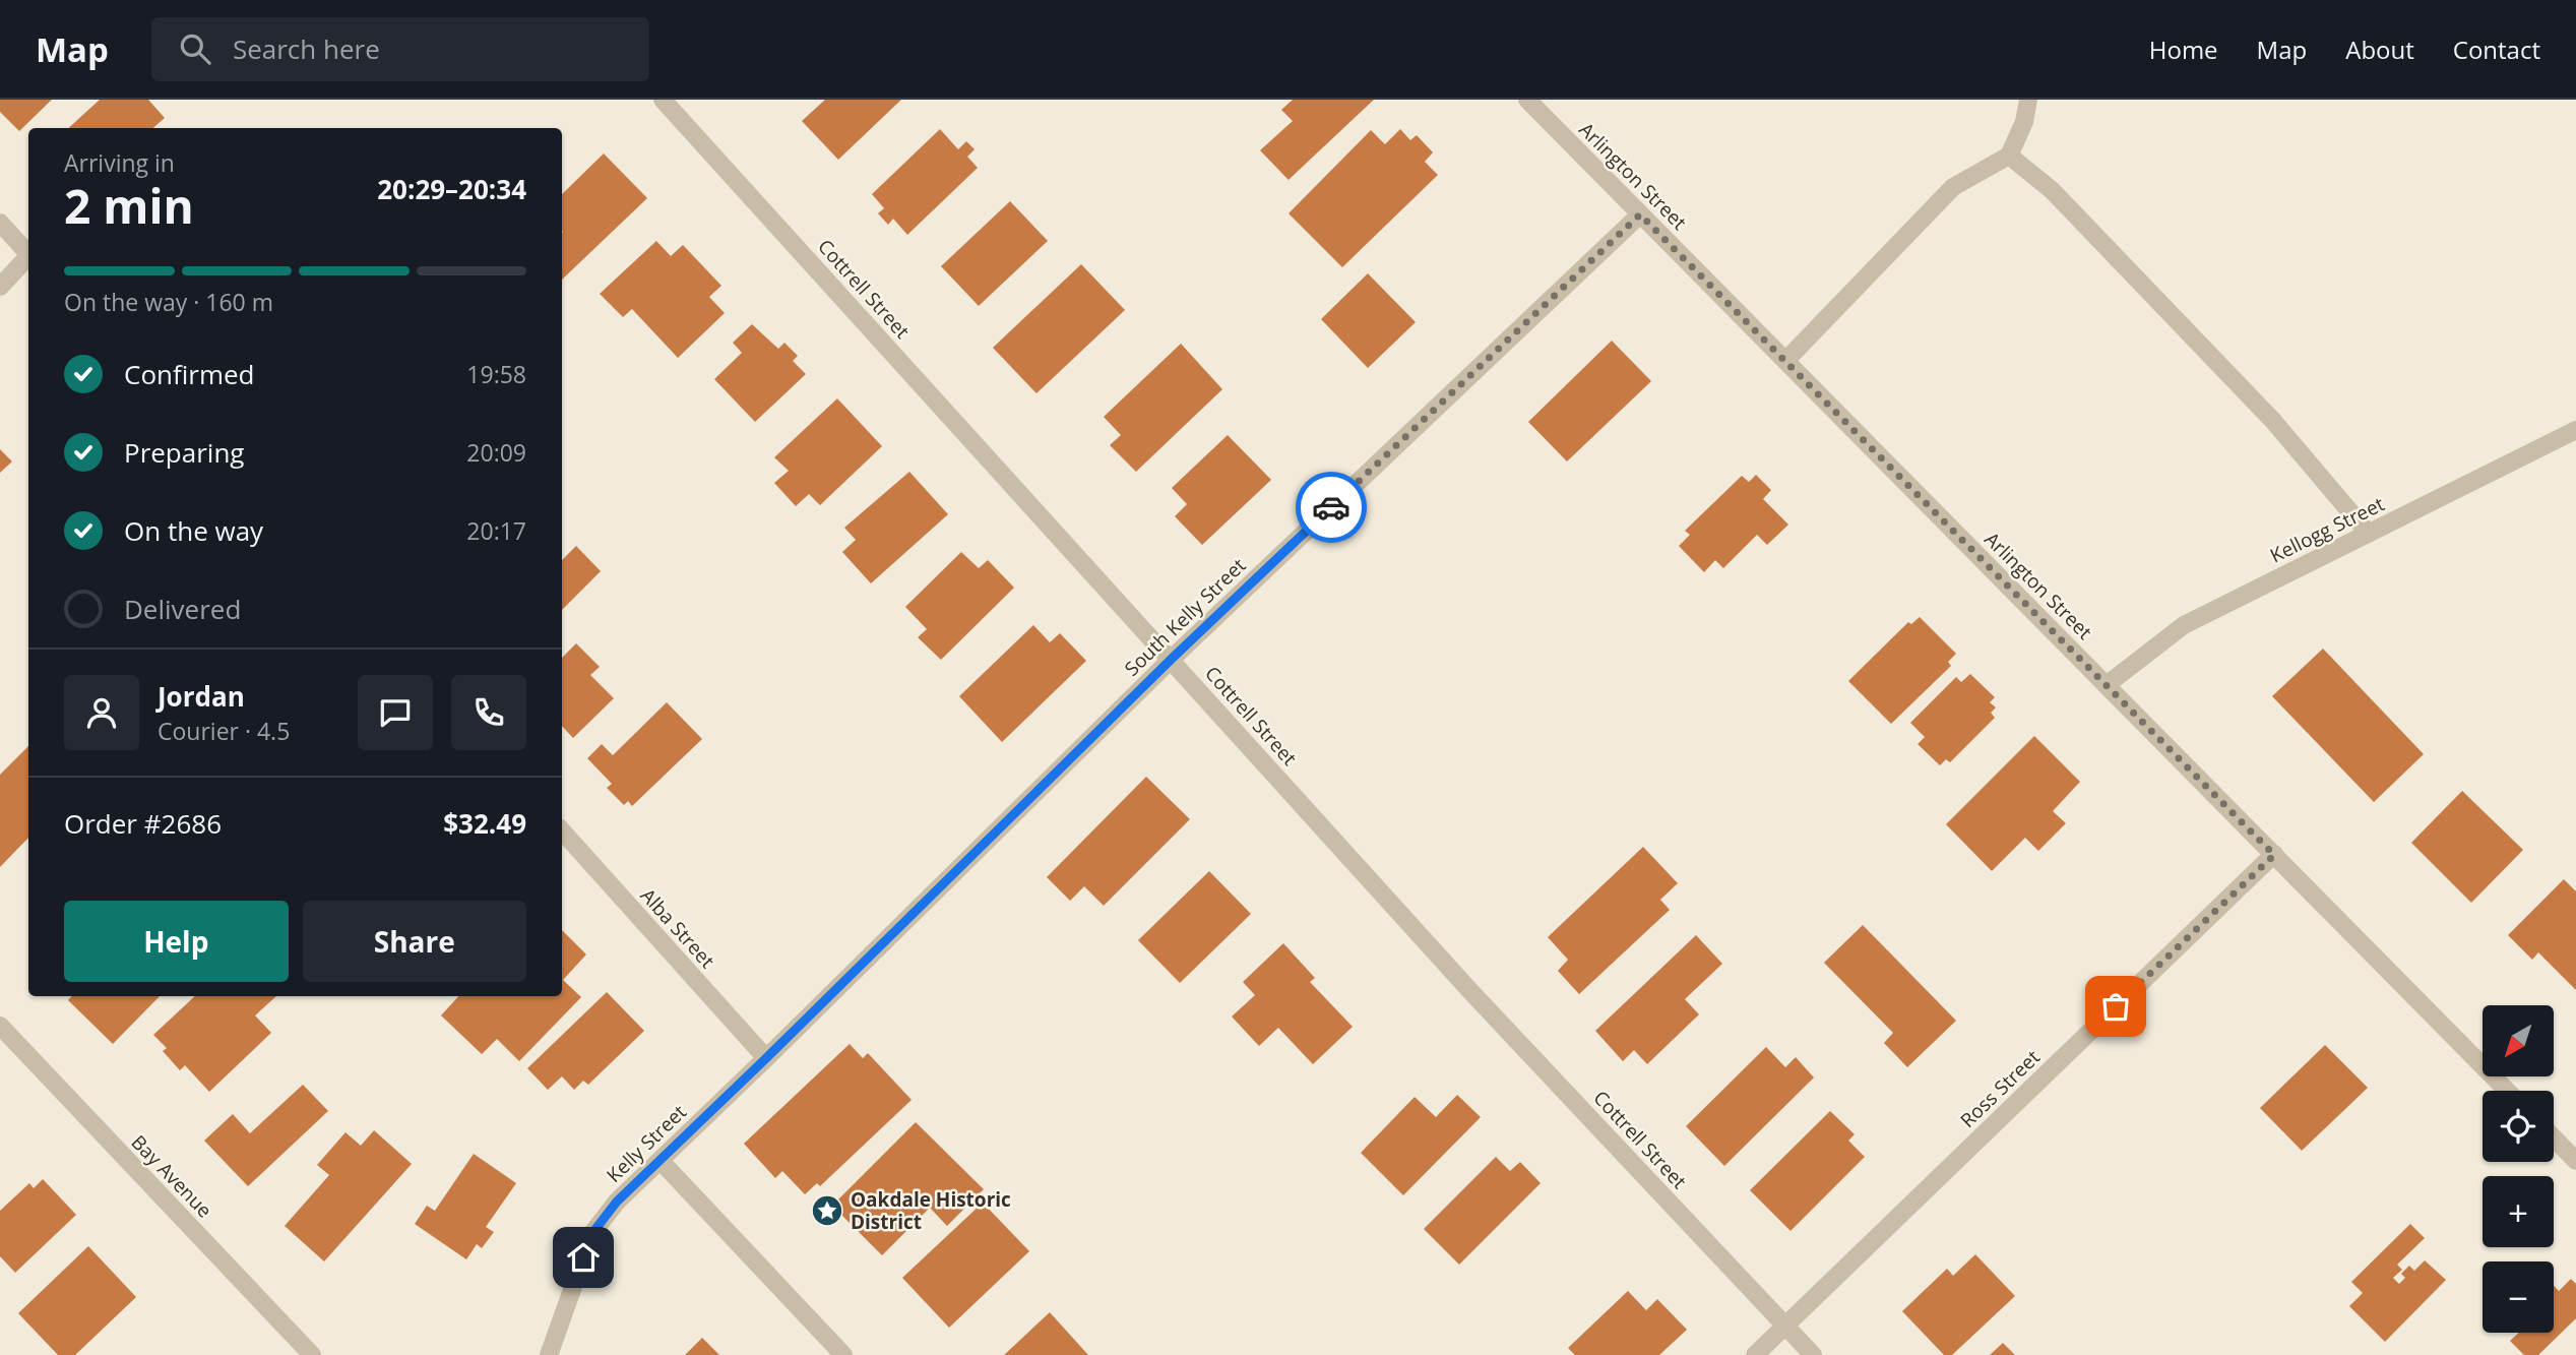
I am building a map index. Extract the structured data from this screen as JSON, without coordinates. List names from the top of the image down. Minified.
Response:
{"streets":{"street":["Arlington Street","Cottrell Street","Kellogg Street","South Kelly Street","Alba Street","Ross Street","Kelly Street","Bay Avenue"]},"crossings":[["Arlington Street","Kellogg Street"],["Arlington Street","South Kelly Street"],["Arlington Street","Ross Street"],["Cottrell Street","South Kelly Street"],["Cottrell Street","Ross Street"],["South Kelly Street","Alba Street"],["South Kelly Street","Kelly Street"],["Alba Street","Kelly Street"]],"places":{"place":["Oakdale Historic District"]},"north":"bottom left","page":{"header":"Map","search":"Search here","nav":["Home","Map","About","Contact"],"heading":["2 min","Arriving in","20:29–20:34"],"panel":["Jordan","Courier · 4.5","Order #2686","$32.49"],"bar":"On the way · 160 m","list":[["Confirmed","19:58"],["Preparing","20:09"],["On the way","20:17"],"Delivered"],"buttons":["Help","Share"],"map_buttons":["+","−"]}}
